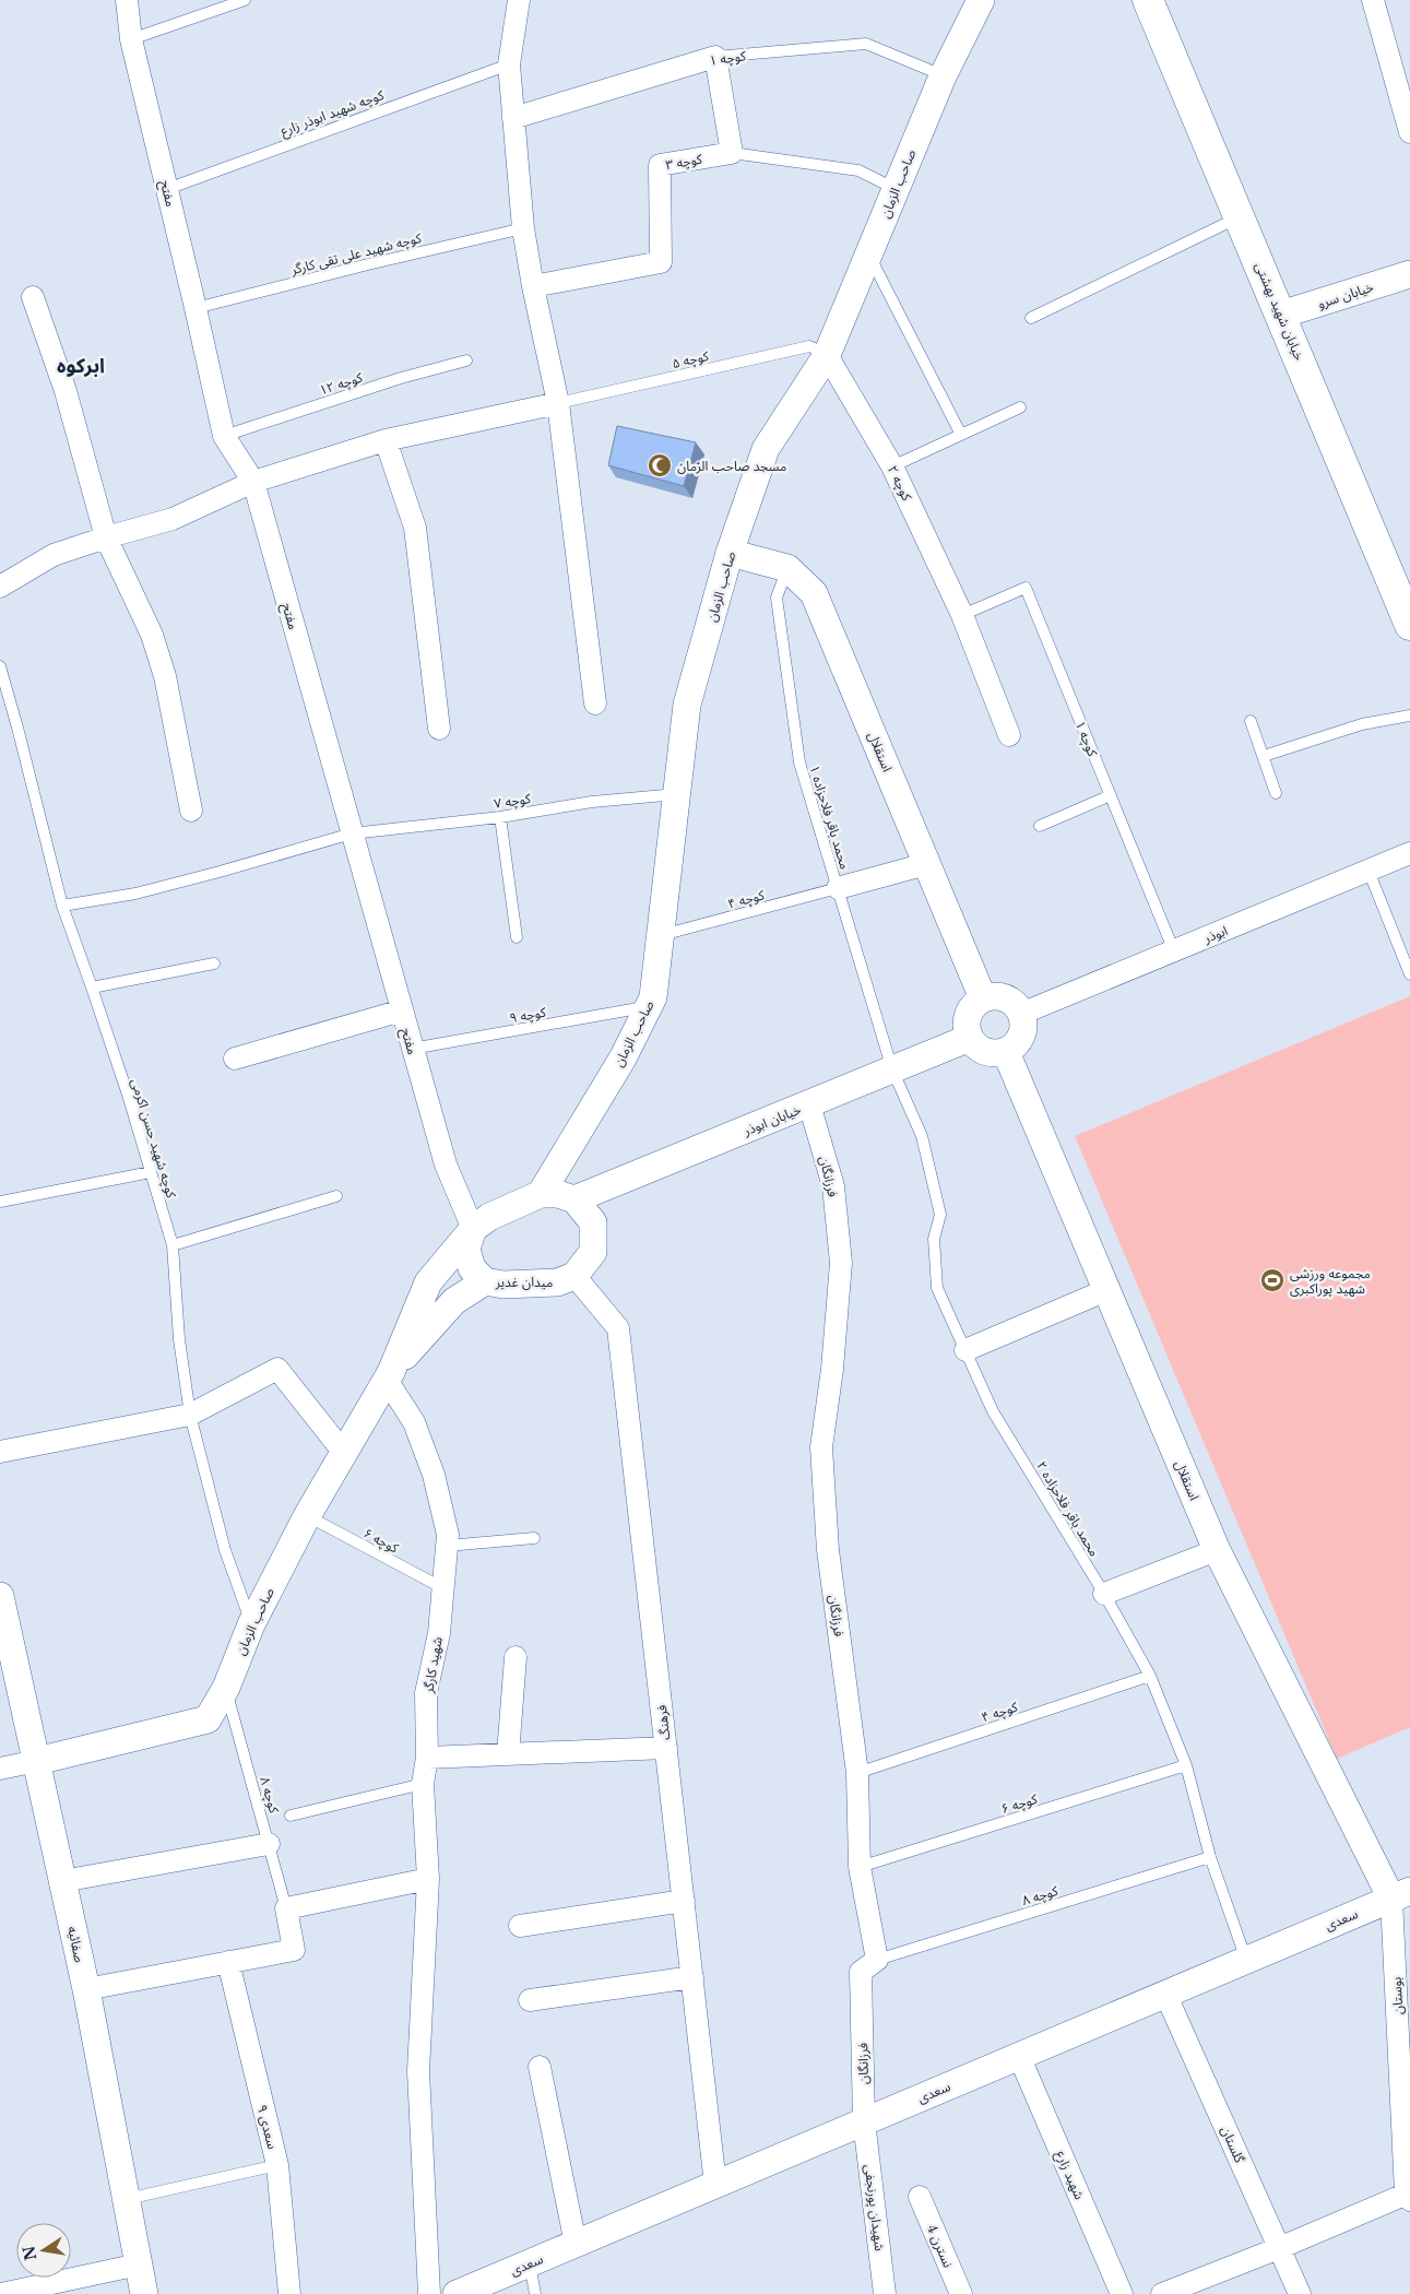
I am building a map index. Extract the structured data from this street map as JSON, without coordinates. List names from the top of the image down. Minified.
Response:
{"streets":{"main road":["خیابان شهید بهشتی"],"street":["کوچه ۱","کوچه ۳","صاحب الزمان","مفتح","خیابان سرو","کوچه ۲","استقلال","ابوذر","خیابان ابوذر","فرزانگان","میدان غدیر","شهید کارگر","فرهنگ","سعدی","صفائیه","بوستان","سعدی ۹","گلستان","شهید زارع","شهیدان پورنجفی","نسترن 4"],"lane":["کوچه شهید ابوذر زارع","کوچه شهید علی تقی کارگر","کوچه ۵","کوچه ۱۲","کوچه ۷","محمد باقر فلاحزاده ۱","کوچه ۴","کوچه ۹","کوچه شهید حسن اکرمی","محمد باقر فلاحزاده ۲","کوچه ۶","کوچه ۸"]},"crossings":[["کوچه ۱","صاحب الزمان"],["کوچه ۱","کوچه ۲"],["کوچه ۱","ابوذر"],["کوچه شهید ابوذر زارع","مفتح"],["کوچه ۳","صاحب الزمان"],["صاحب الزمان","مفتح"],["صاحب الزمان","کوچه ۵"],["صاحب الزمان","کوچه ۲"],["صاحب الزمان","استقلال"],["صاحب الزمان","کوچه ۷"],["صاحب الزمان","کوچه ۴"],["صاحب الزمان","کوچه ۹"],["صاحب الزمان","خیابان ابوذر"],["صاحب الزمان","کوچه شهید حسن اکرمی"],["صاحب الزمان","میدان غدیر"],["صاحب الزمان","کوچه ۶"],["صاحب الزمان","شهید کارگر"],["صاحب الزمان","فرهنگ"],["صاحب الزمان","کوچه ۸"],["صاحب الزمان","صفائیه"],["مفتح","کوچه شهید علی تقی کارگر"],["مفتح","کوچه ۱۲"],["مفتح","کوچه ۷"],["مفتح","کوچه ۹"],["مفتح","خیابان ابوذر"],["مفتح","میدان غدیر"],["مفتح","فرهنگ"],["خیابان سرو","خیابان شهید بهشتی"],["کوچه ۵","کوچه ۲"],["استقلال","محمد باقر فلاحزاده ۱"],["استقلال","ابوذر"],["استقلال","خیابان ابوذر"],["استقلال","سعدی"],["استقلال","بوستان"],["کوچه ۷","کوچه شهید حسن اکرمی"],["محمد باقر فلاحزاده ۱","کوچه ۴"],["محمد باقر فلاحزاده ۱","خیابان ابوذر"],["محمد باقر فلاحزاده ۱","محمد باقر فلاحزاده ۲"],["کوچه ۴","فرزانگان"],["کوچه ۴","محمد باقر فلاحزاده ۲"],["ابوذر","خیابان ابوذر"],["خیابان ابوذر","فرزانگان"],["خیابان ابوذر","میدان غدیر"],["خیابان ابوذر","محمد باقر فلاحزاده ۲"],["خیابان ابوذر","فرهنگ"],["فرزانگان","کوچه ۶"],["فرزانگان","کوچه ۸"],["فرزانگان","سعدی"],["فرزانگان","شهیدان پورنجفی"],["میدان غدیر","فرهنگ"],["محمد باقر فلاحزاده ۲","کوچه ۶"],["محمد باقر فلاحزاده ۲","کوچه ۸"],["محمد باقر فلاحزاده ۲","سعدی"],["کوچه ۶","شهید کارگر"],["فرهنگ","سعدی"],["سعدی","بوستان"],["سعدی","گلستان"],["سعدی","شهید زارع"],["سعدی","شهیدان پورنجفی"]],"districts":["ابرکوه"],"places":{"mosque":["مسجد صاحب الزمان"],"sports":["مجموعه ورزشی شهید پوراکبری"]},"north":"left"}
